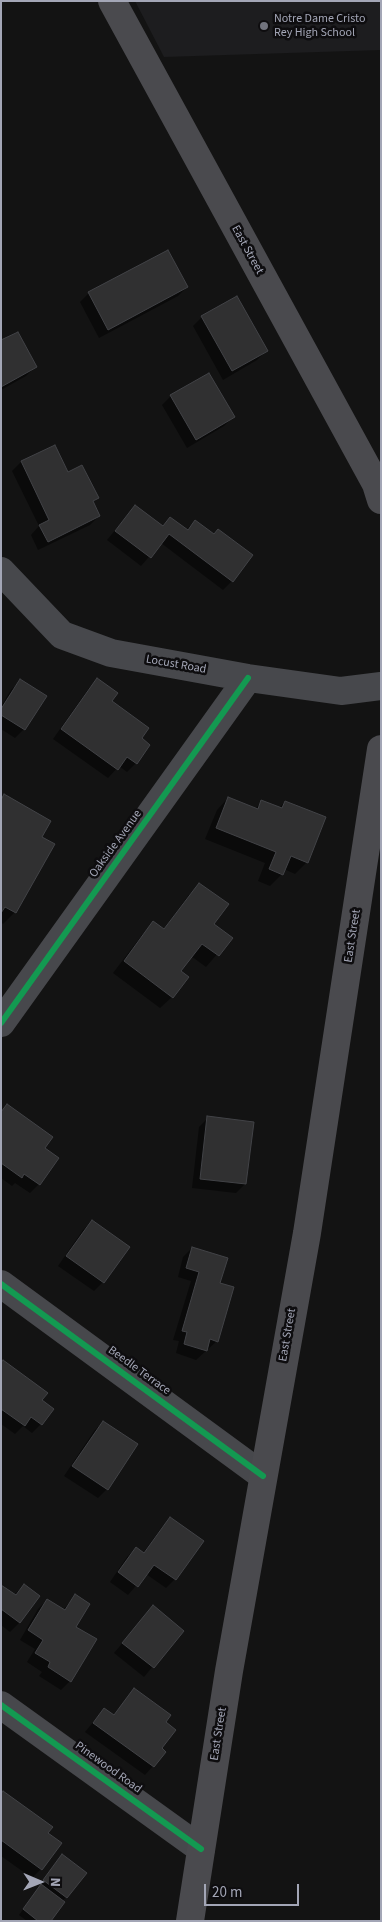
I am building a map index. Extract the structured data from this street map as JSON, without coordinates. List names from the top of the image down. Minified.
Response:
{"streets":{"main road":["East Street"],"street":["Locust Road","Oakside Avenue","Beedle Terrace","Pinewood Road"]},"crossings":[["East Street","Beedle Terrace"],["East Street","Pinewood Road"],["Locust Road","Oakside Avenue"]],"places":["Notre Dame Cristo Rey High School"],"scale_bar":"20 m","north":"right"}
